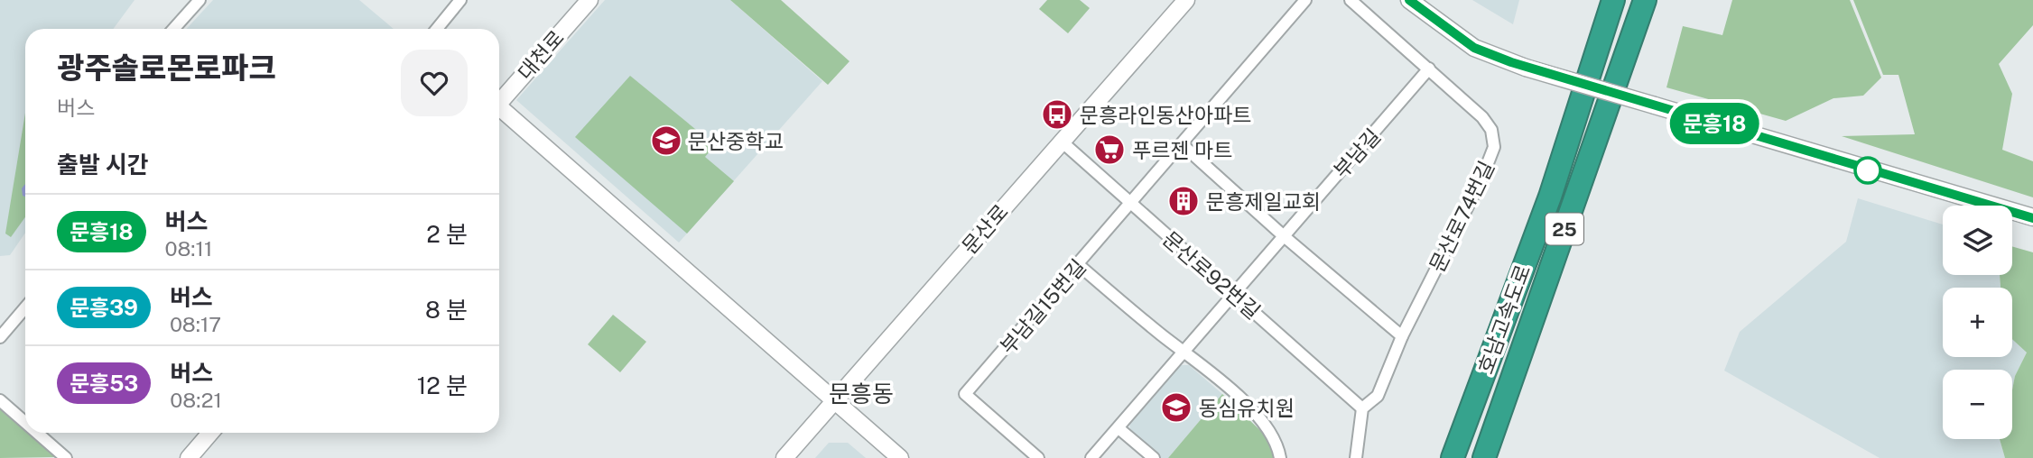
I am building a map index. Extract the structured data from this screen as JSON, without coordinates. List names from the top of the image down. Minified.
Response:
{"streets":{"highway":["25","호남고속도로"],"street":["대천로","부남길","문산로74번길","문산로","문산로92번길","부남길15번길"]},"crossings":[["부남길","문산로74번길"],["부남길","문산로92번길"],["문산로74번길","문산로92번길"],["문산로","문산로92번길"],["문산로92번길","부남길15번길"]],"districts":["문흥동"],"places":{"bus stop":["문흥라인동산아파트"],"school or university":["문산중학교","동심유치원"],"supermarket":["푸르젠 마트"],"building":["문흥제일교회"]},"lines":["bus line 문흥18"],"page":{"on_map":"문흥18","heading":[["광주솔로몬로파크","버스"],"출발 시간"],"list":[{"mark":"문흥18","name":"버스","note":"08:11","value":"2 분"},{"mark":"문흥39","name":"버스","note":"08:17","value":"8 분"},{"mark":"문흥53","name":"버스","note":"08:21","value":"12 분"}],"map_buttons":["+","−"]}}
